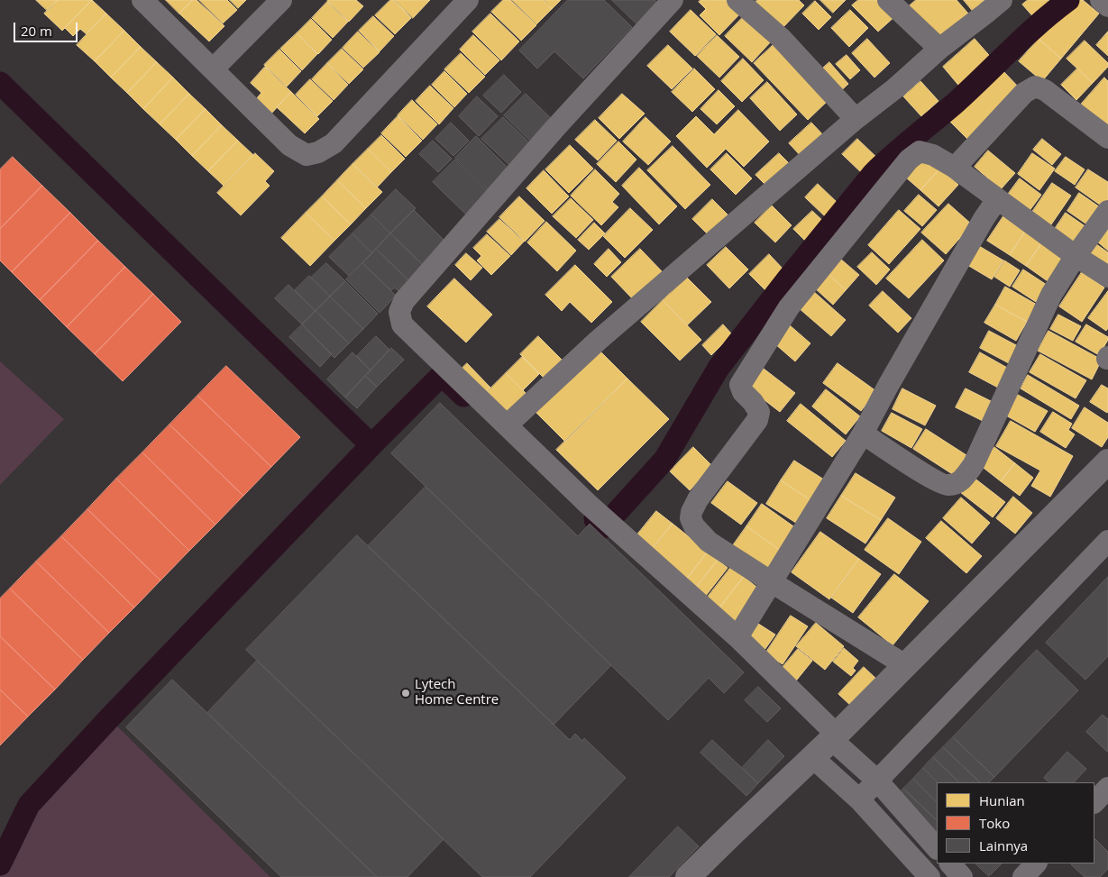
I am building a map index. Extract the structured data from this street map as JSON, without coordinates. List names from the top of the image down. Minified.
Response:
{"places":["Lytech Home Centre"],"legend":["Hunian","Toko","Lainnya"],"scale_bar":"20 m"}
